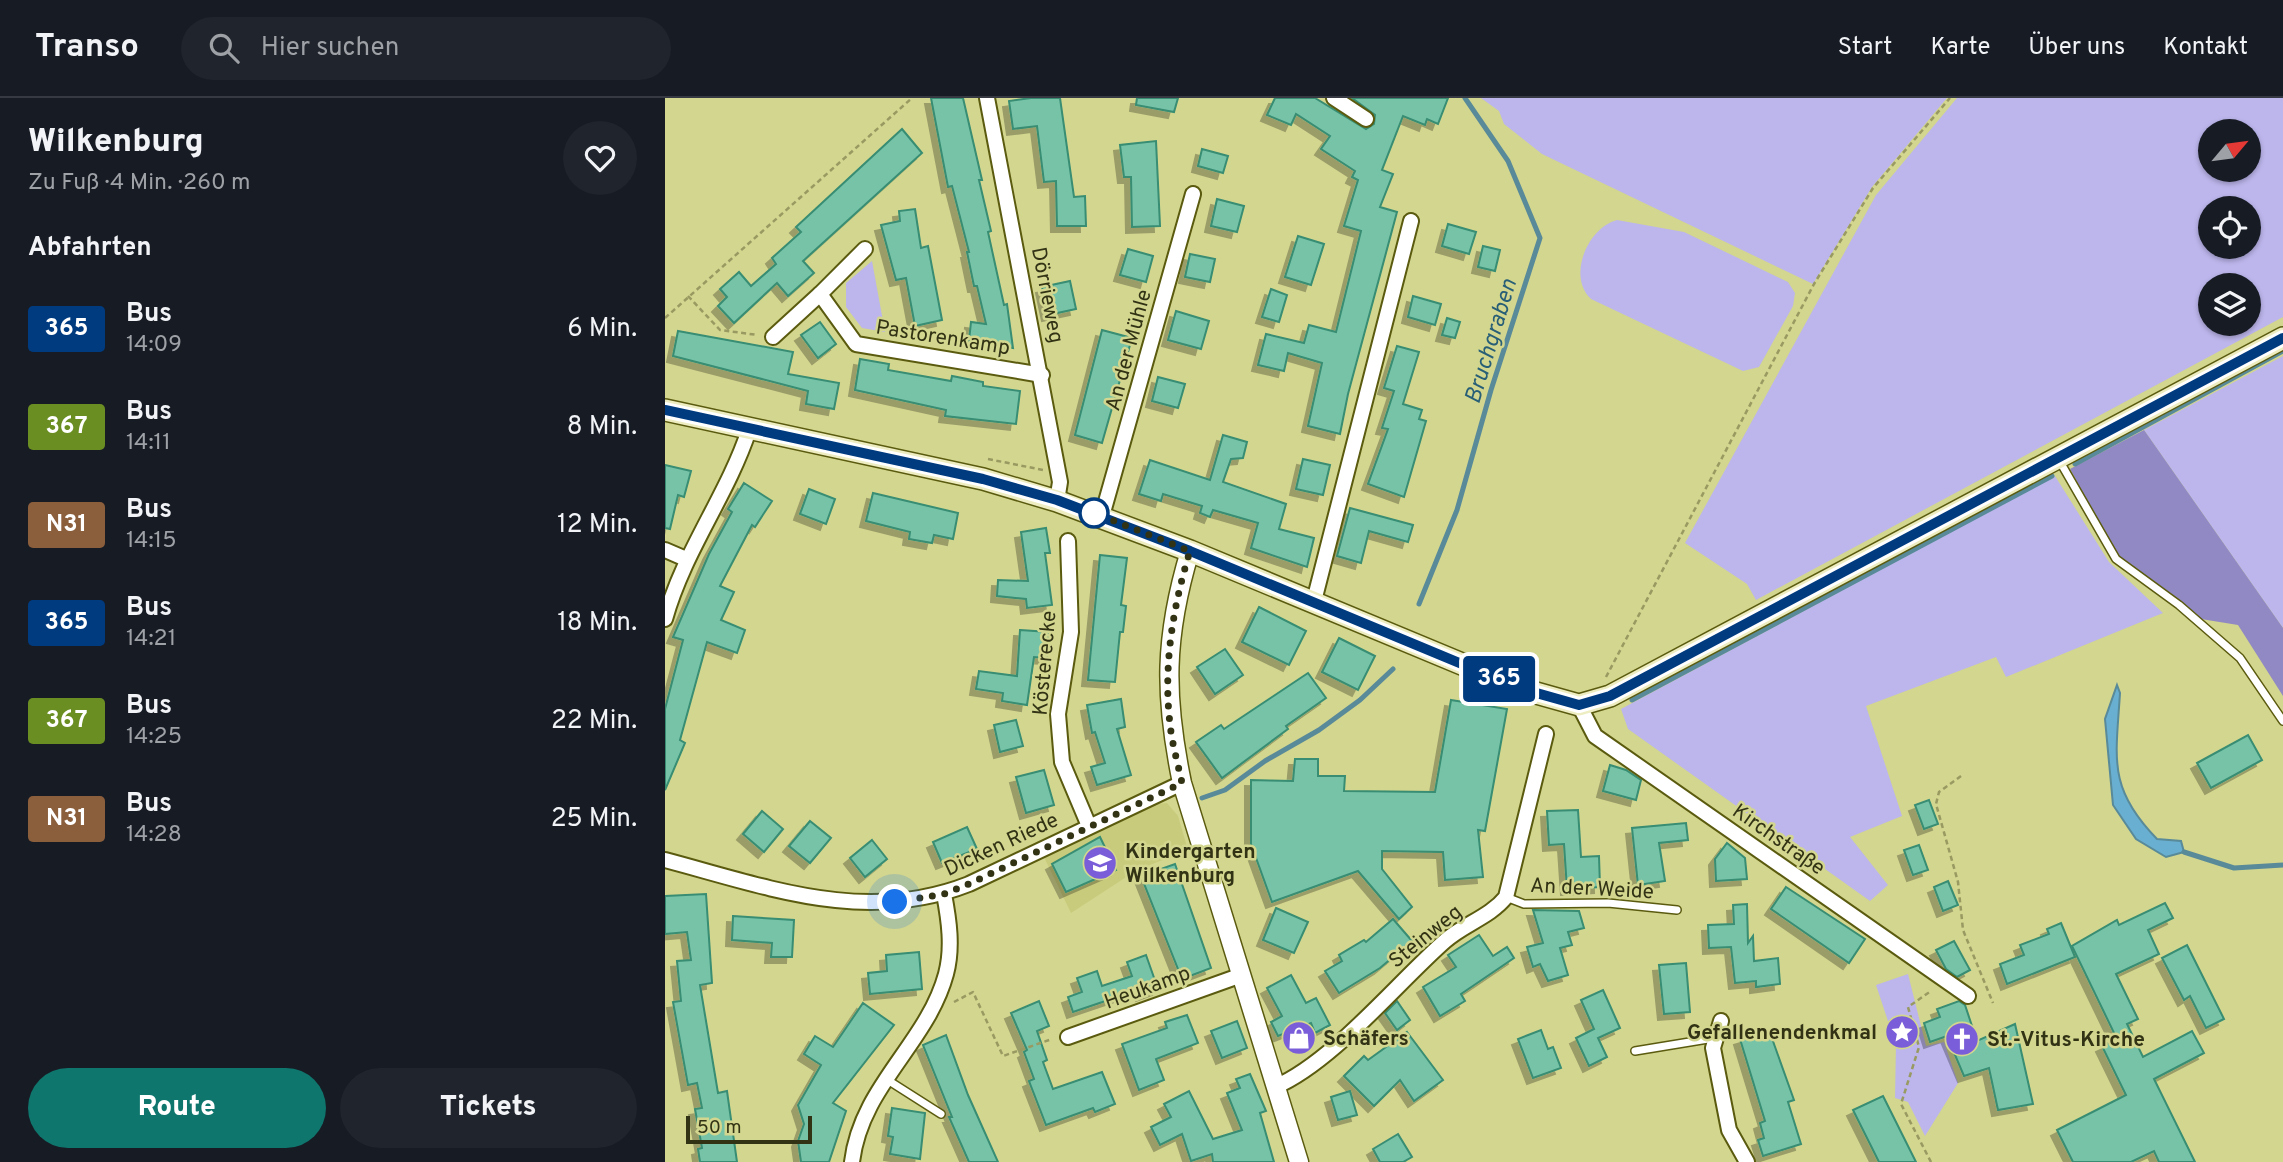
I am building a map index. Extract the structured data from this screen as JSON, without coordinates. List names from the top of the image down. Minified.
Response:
{"streets":{"street":["Dörrieweg","Pastorenkamp","An der Mühle","Kösterecke","Kirchstraße","Dicken Riede","Steinweg","Heukamp"],"lane":["An der Weide"]},"crossings":[["Dörrieweg","Pastorenkamp"],["Kösterecke","Dicken Riede"],["An der Weide","Steinweg"]],"water":["Bruchgraben"],"places":{"school or university":["Kindergarten Wilkenburg"],"place":["Gefallenendenkmal"],"shop":["Schäfers"],"church":["St.-Vitus-Kirche"]},"lines":["bus line 365"],"scale_bar":"50 m","north":"top right","page":{"header":"Transo","search":"Hier suchen","nav":["Start","Karte","Über uns","Kontakt"],"heading":[["Wilkenburg","Zu Fuß · 4 Min. · 260 m"],"Abfahrten"],"on_map":"365","list":[{"mark":"365","name":"Bus","note":"14:09","value":"6 Min."},{"mark":"367","name":"Bus","note":"14:11","value":"8 Min."},{"mark":"N31","name":"Bus","note":"14:15","value":"12 Min."},{"mark":"365","name":"Bus","note":"14:21","value":"18 Min."},{"mark":"367","name":"Bus","note":"14:25","value":"22 Min."},{"mark":"N31","name":"Bus","note":"14:28","value":"25 Min."}],"buttons":["Route","Tickets"],"scale":"50 m"}}
